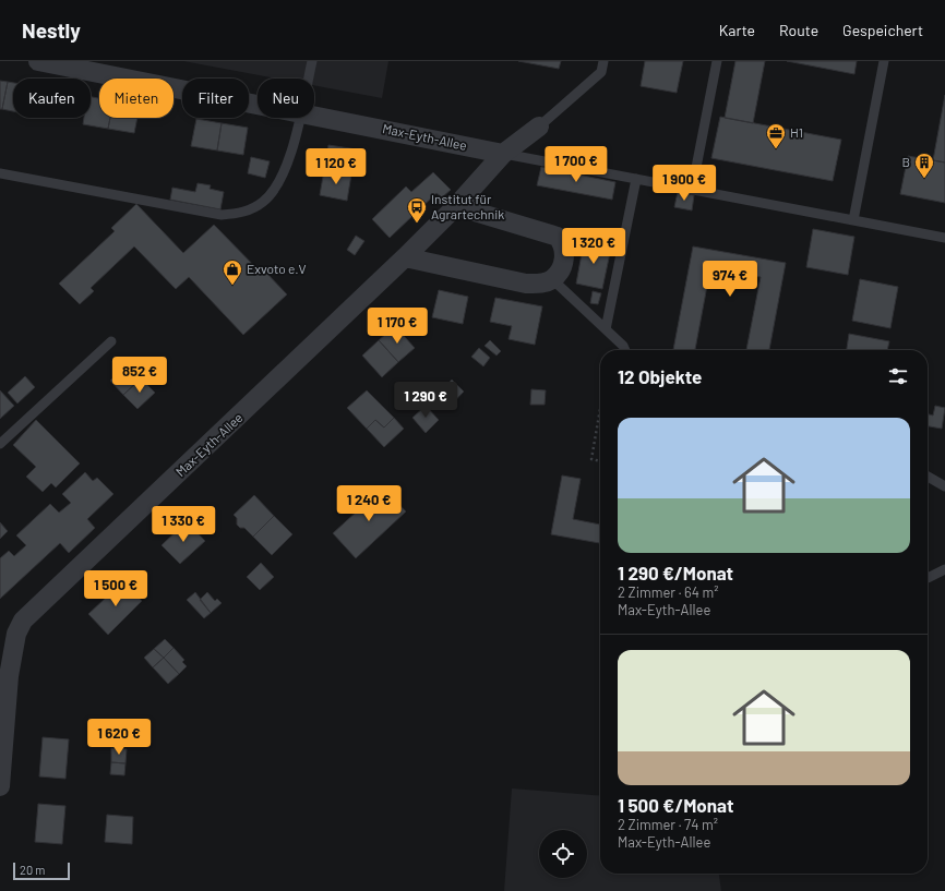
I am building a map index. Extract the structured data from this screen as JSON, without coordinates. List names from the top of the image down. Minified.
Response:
{"streets":{"street":["Max-Eyth-Allee"]},"places":{"office":["H1"],"building":["B"],"bus stop":["Institut für Agrartechnik"],"shop":["Exvoto e.V"]},"scale_bar":"20 m","page":{"header":"Nestly","nav":["Karte","Route","Gespeichert"],"chip":["Kaufen","Mieten","Filter","Neu"],"price":["1 700 €","1 120 €","1 900 €","1 320 €","974 €","1 170 €","852 €","1 290 €","1 240 €","1 330 €","1 500 €","1 620 €"],"heading":"12 Objekte","list":[{"name":"1 290 €/Monat","note":"2 Zimmer · 64 m² · Max-Eyth-Allee"},{"name":"1 500 €/Monat","note":"2 Zimmer · 74 m² · Max-Eyth-Allee"}],"scale":"20 m"}}
